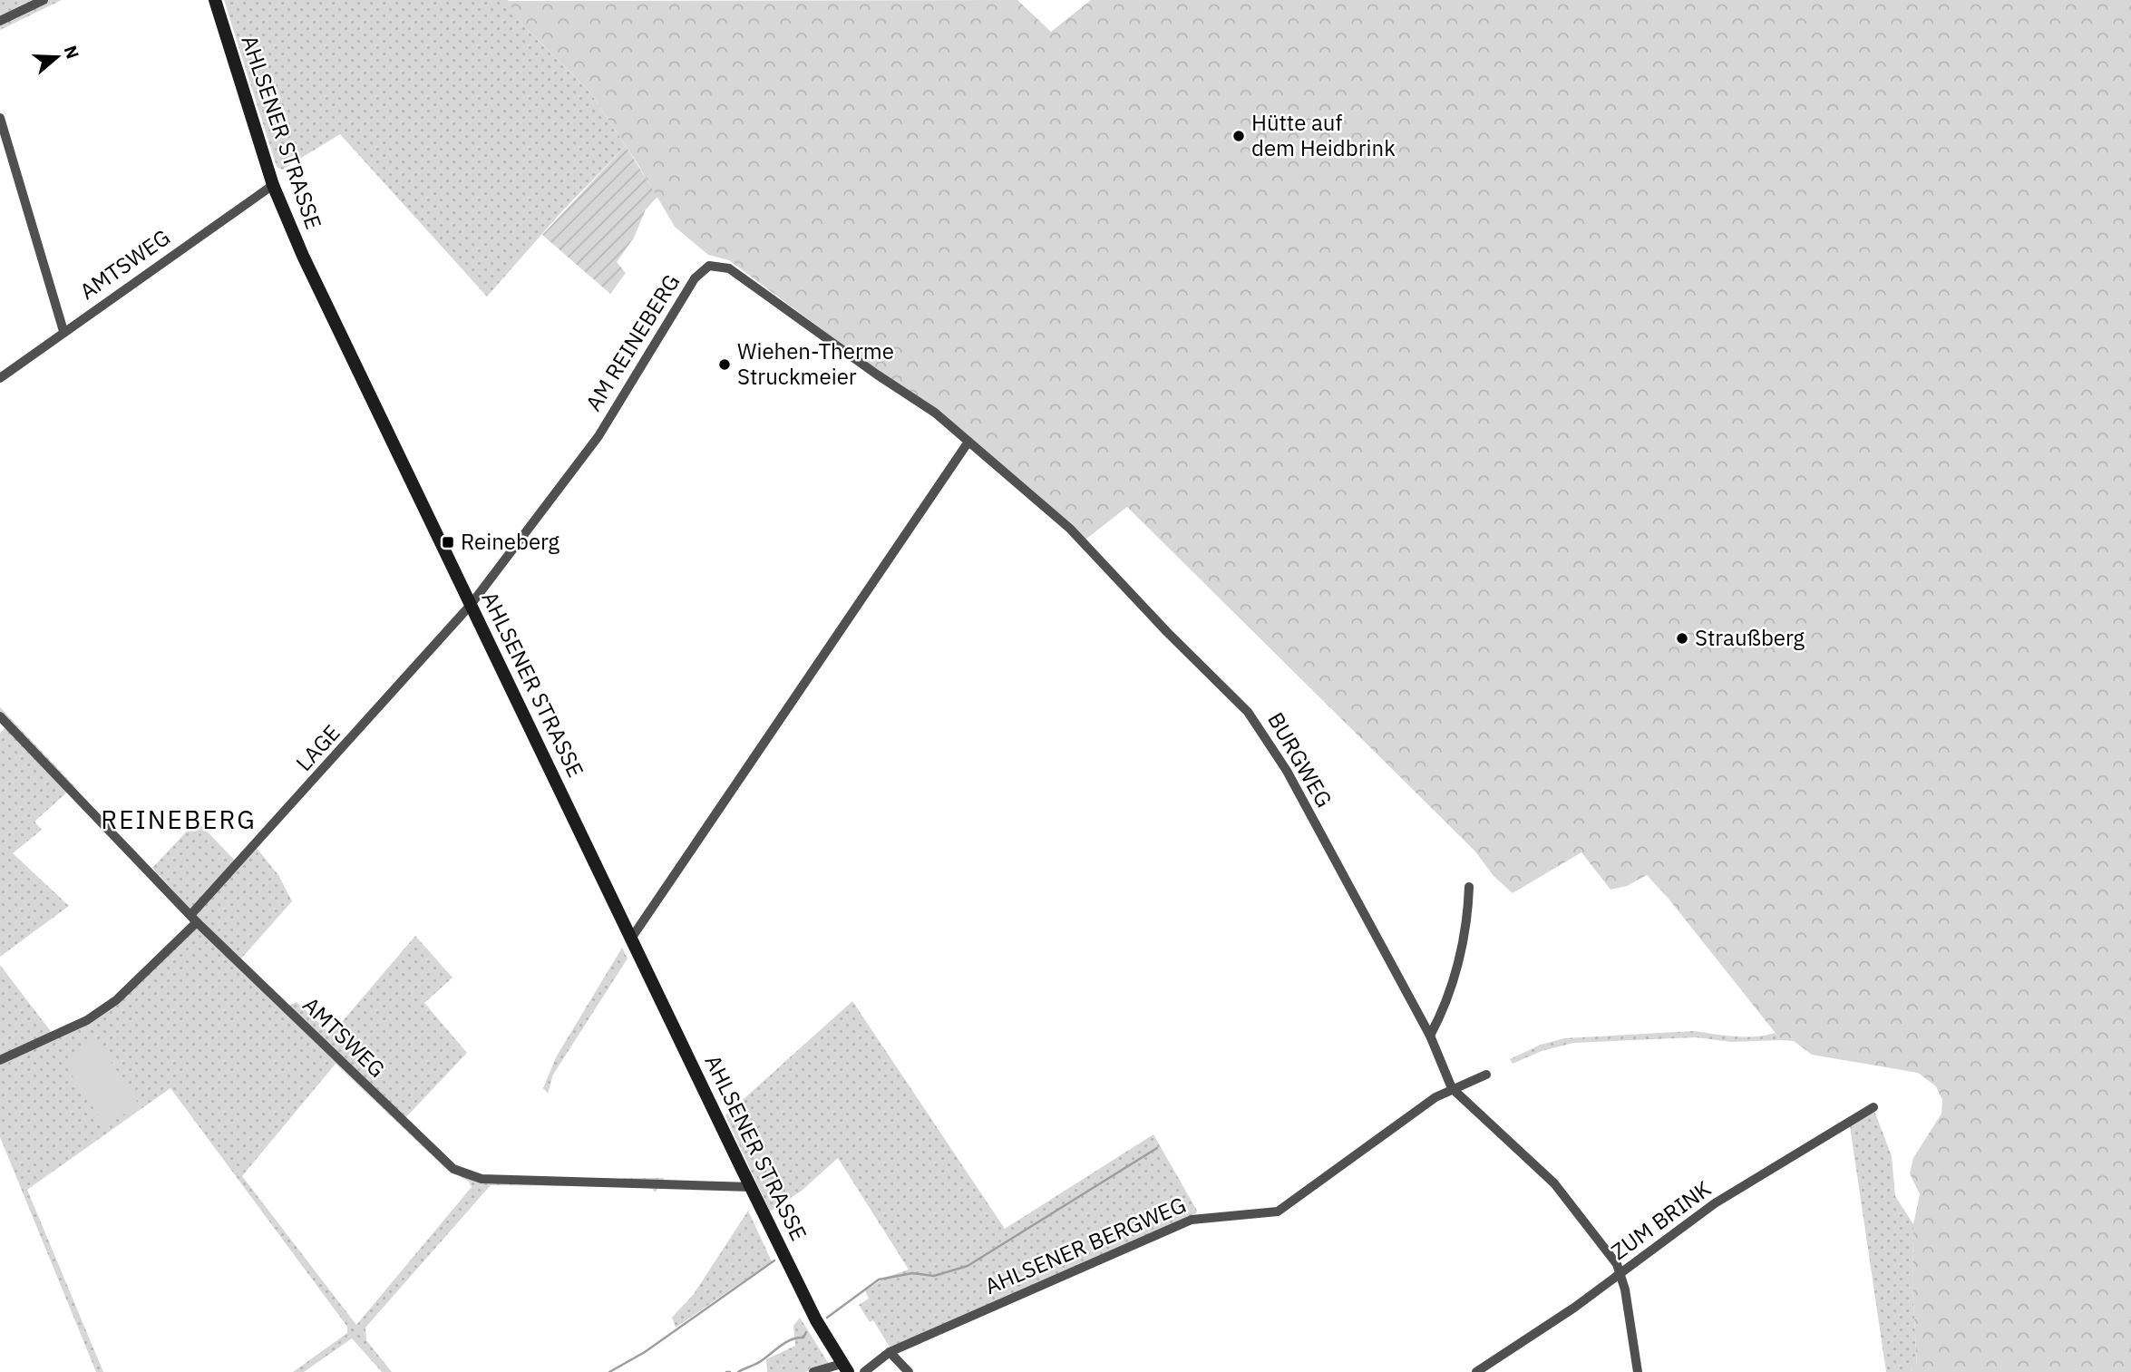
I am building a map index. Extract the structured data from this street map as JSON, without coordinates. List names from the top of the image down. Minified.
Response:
{"streets":{"main road":["AHLSENER STRASSE"],"street":["AMTSWEG","AM REINEBERG","LAGE","BURGWEG","ZUM BRINK","AHLSENER BERGWEG"]},"crossings":[["AHLSENER STRASSE","AMTSWEG"],["AHLSENER STRASSE","AM REINEBERG"],["AHLSENER STRASSE","LAGE"],["AMTSWEG","LAGE"],["AM REINEBERG","LAGE"],["AM REINEBERG","BURGWEG"],["BURGWEG","ZUM BRINK"],["BURGWEG","AHLSENER BERGWEG"]],"districts":["REINEBERG"],"places":{"other":["Hütte auf dem Heidbrink","Wiehen-Therme Struckmeier","Straußberg"],"transit":["Reineberg"]},"north":"right"}
